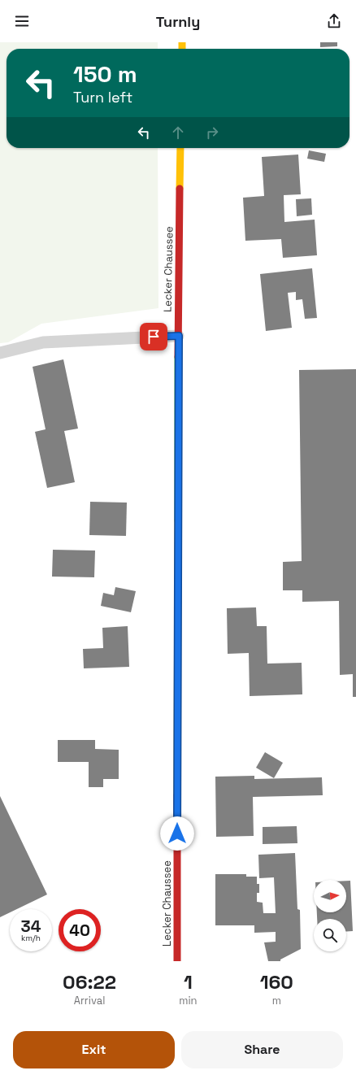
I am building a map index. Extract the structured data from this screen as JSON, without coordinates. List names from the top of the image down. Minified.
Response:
{"streets":{"street":["Lecker Chaussee"]},"north":"right","page":{"header":"Turnly","turn":["150 m","Turn left"],"speed":"34 km/h","limit":"40","eta":["06:22","Arrival","1","min","160","m"],"buttons":["Exit","Share"]}}
